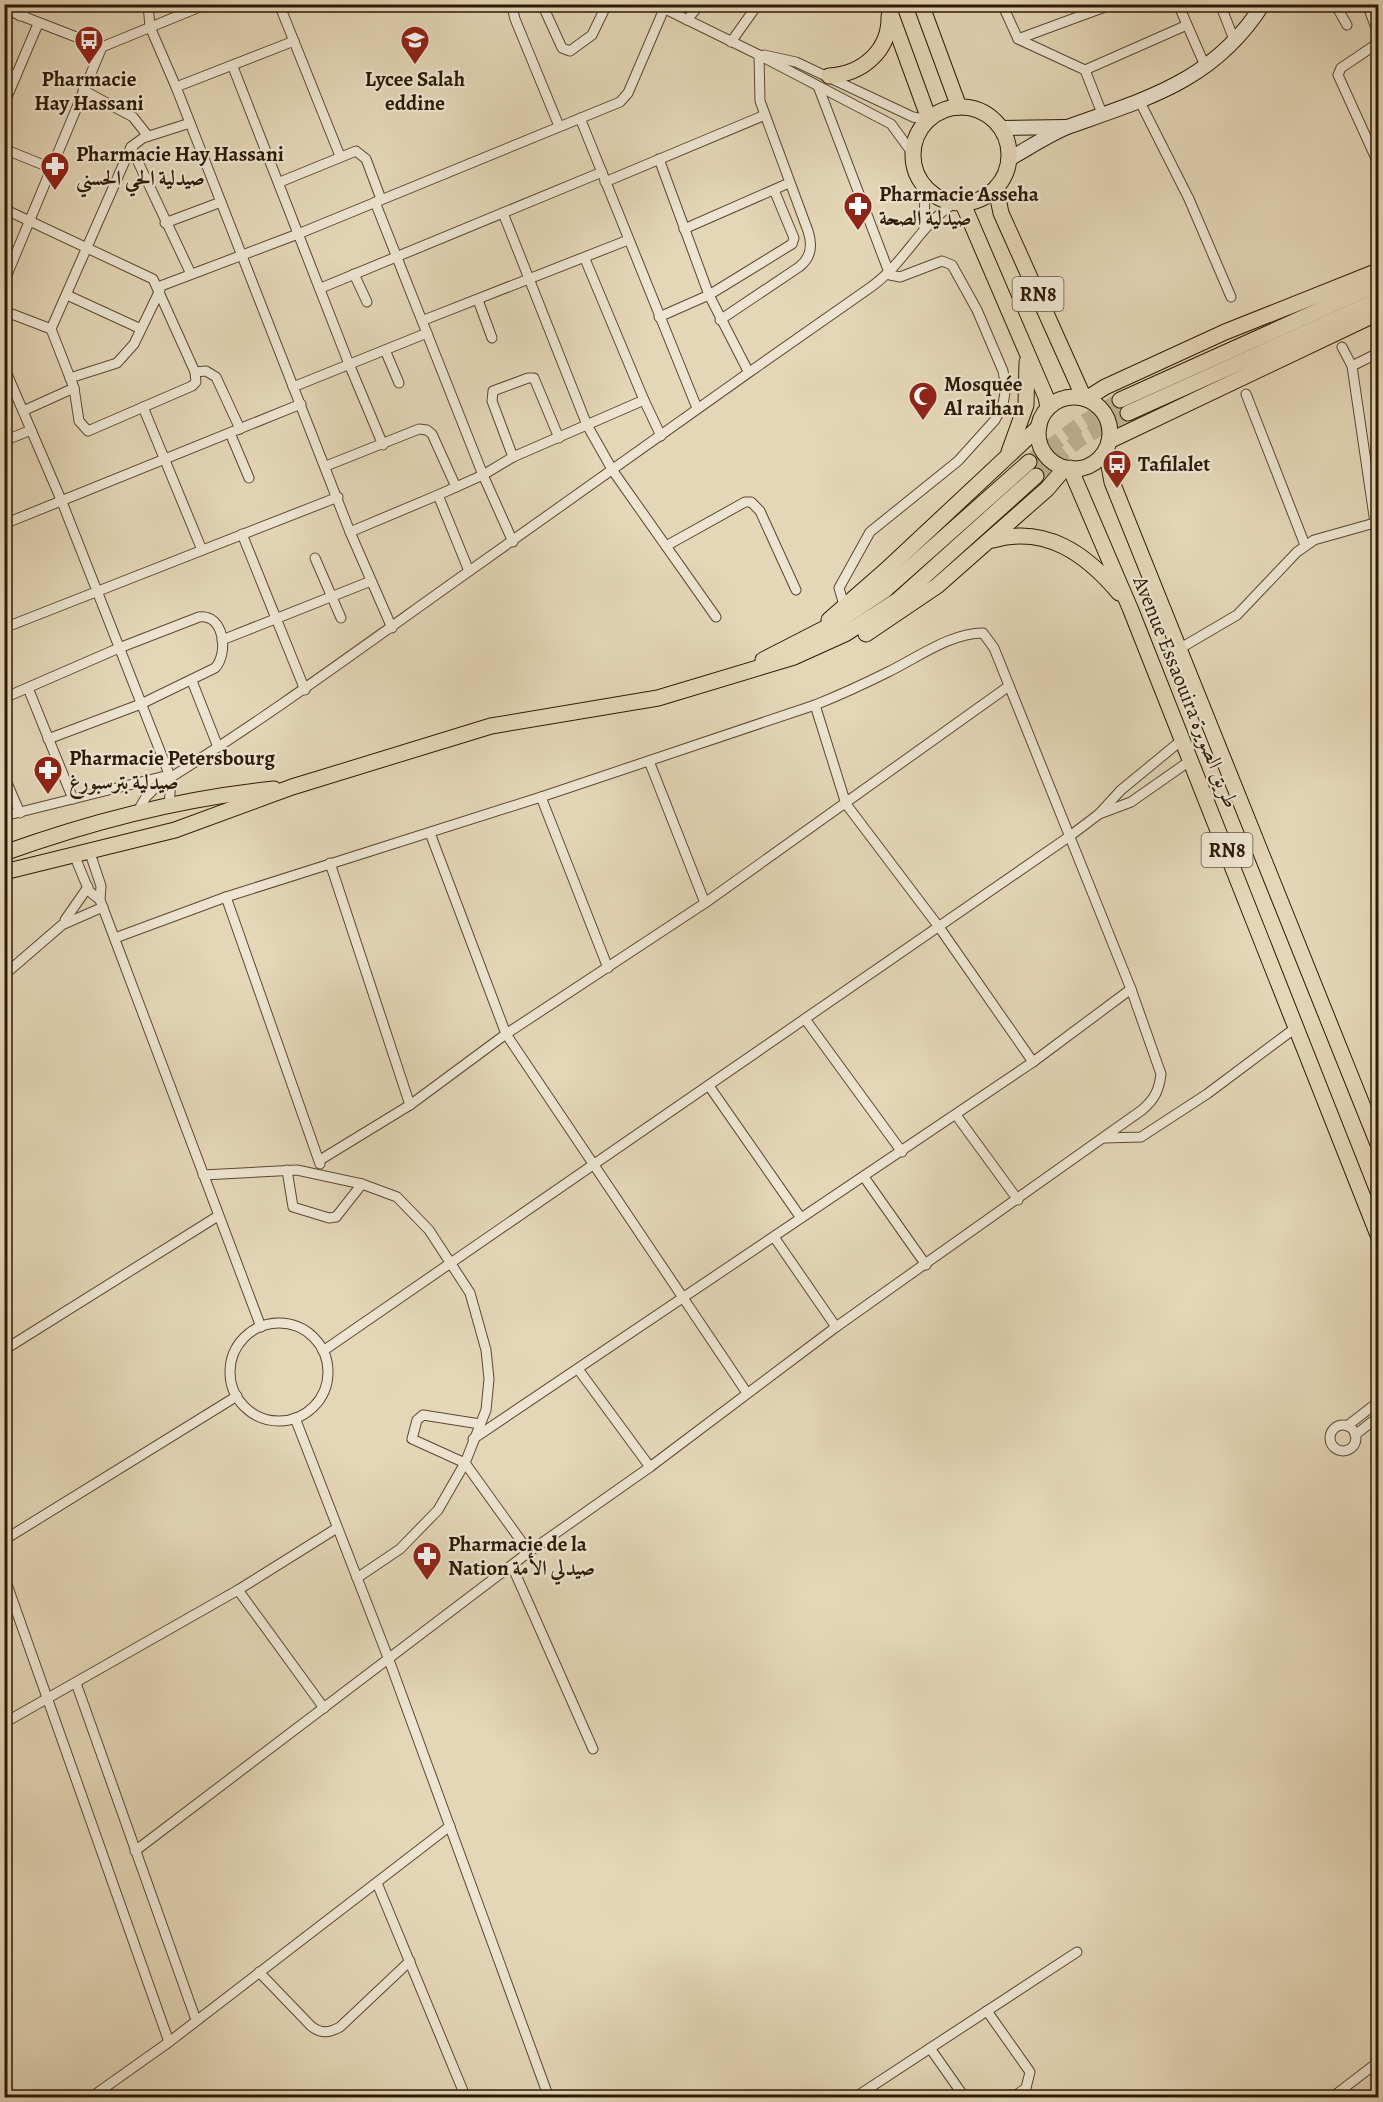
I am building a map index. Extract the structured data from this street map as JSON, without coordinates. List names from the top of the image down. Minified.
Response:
{"streets":{"main road":["RN8","Avenue Essaouira طريق الصويرة"]},"crossings":[["RN8","Avenue Essaouira طريق الصويرة"]],"places":{"bus stop":["Pharmacie Hay Hassani","Tafilalet"],"school or university":["Lycee Salah eddine"],"pharmacy":["Pharmacie Hay Hassani صيدلية الحي الحسني","Pharmacie Asseha صيدلية الصحة","Pharmacie Petersbourg صيدلية بترسبورغ","Pharmacie de la Nation صيدلي الأمة"],"mosque":["Mosquée Al raihan"]}}
